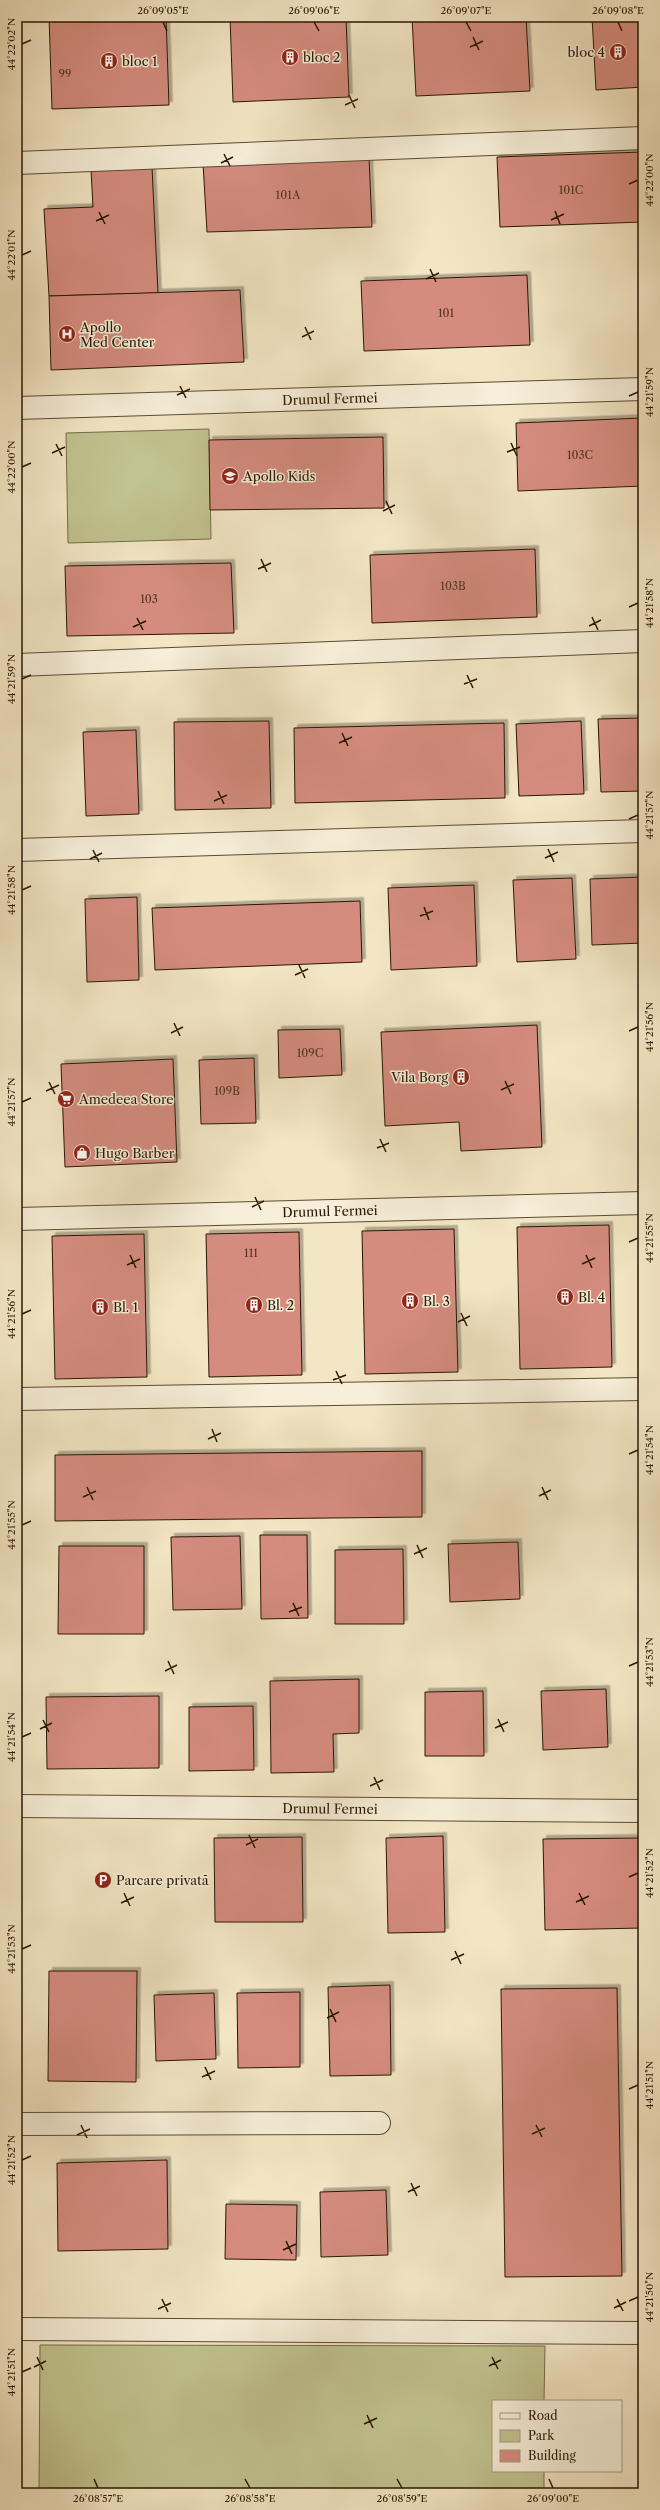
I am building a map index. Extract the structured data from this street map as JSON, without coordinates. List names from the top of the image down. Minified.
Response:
{"streets":{"lane":["Drumul Fermei"]},"places":{"building":["bloc 4","bloc 2","bloc 1","Vila Borg","Bl. 4","Bl. 3","Bl. 2","Bl. 1"],"hospital":["Apollo Med Center"],"school or university":["Apollo Kids"],"supermarket":["Amedeea Store"],"shop":["Hugo Barber"],"parking":["Parcare privată"]},"house_numbers":["99","101C","101A","101","103C","103B","103","109C","109B","111"],"legend":["Road","Park","Building"],"coordinates":["26°09'05\"E","26°09'06\"E","26°09'07\"E","26°09'08\"E","44°22'02\"N","44°22'00\"N","44°22'01\"N","44°21'59\"N","44°21'58\"N","44°21'57\"N","44°21'56\"N","44°21'55\"N","44°21'54\"N","44°21'53\"N","44°21'52\"N","44°21'51\"N","44°21'50\"N","26°08'57\"E","26°08'58\"E","26°08'59\"E","26°09'00\"E"]}
